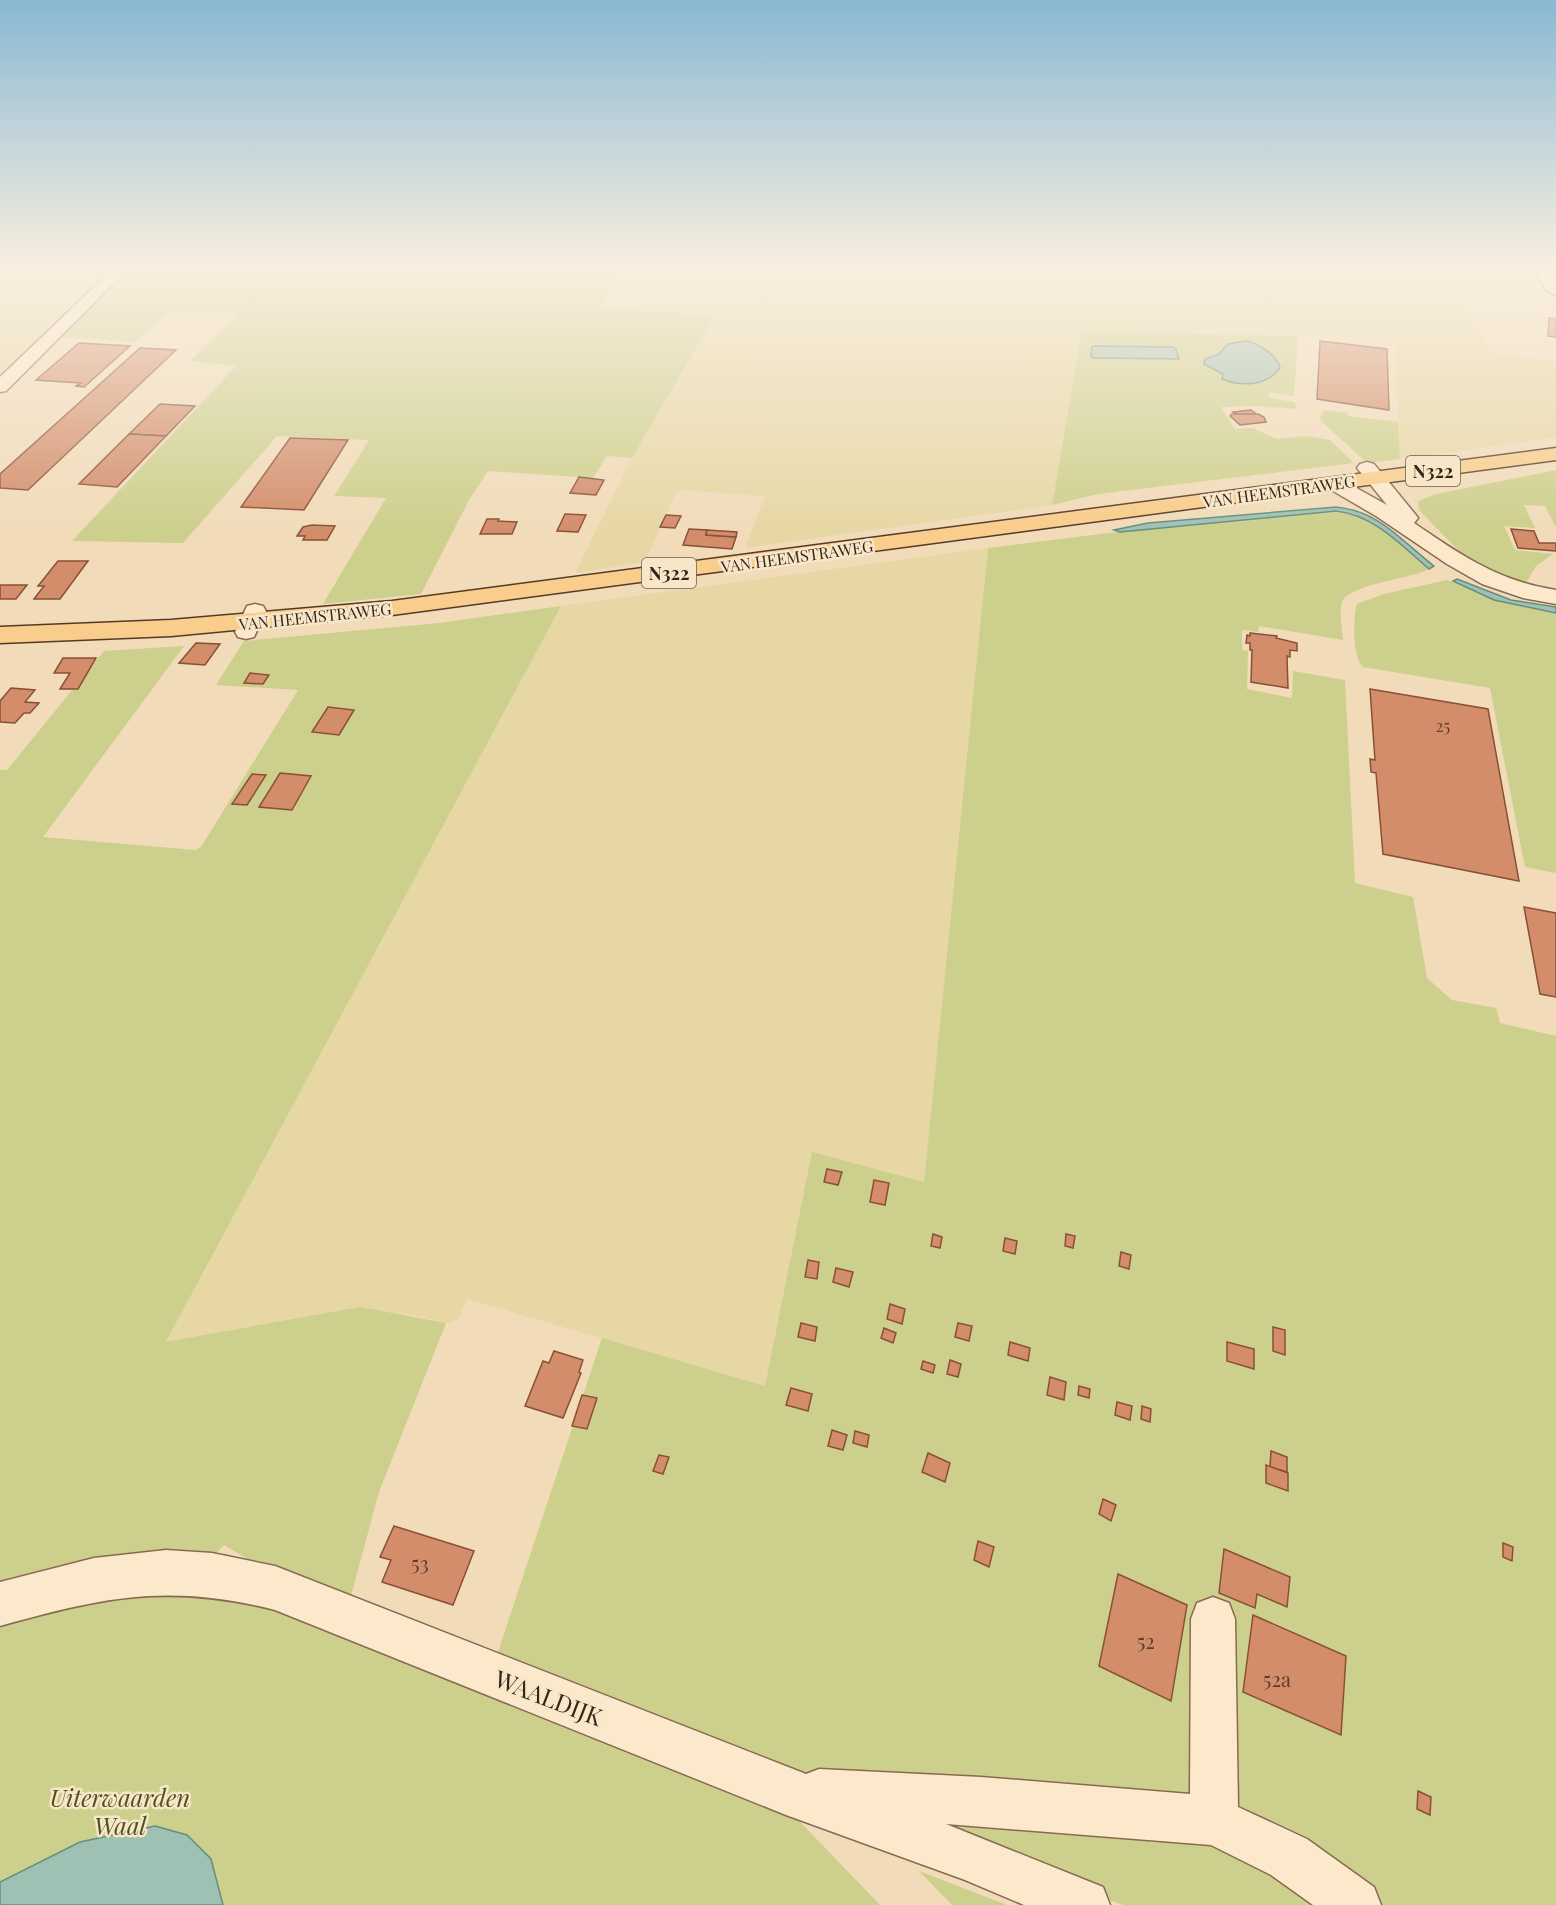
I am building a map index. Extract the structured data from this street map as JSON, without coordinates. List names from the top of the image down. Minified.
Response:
{"streets":{"main road":["N322","VAN HEEMSTRAWEG"],"street":["WAALDIJK"]},"parks":["Uiterwaarden Waal"],"house_numbers":["25","53","52","52a"]}
